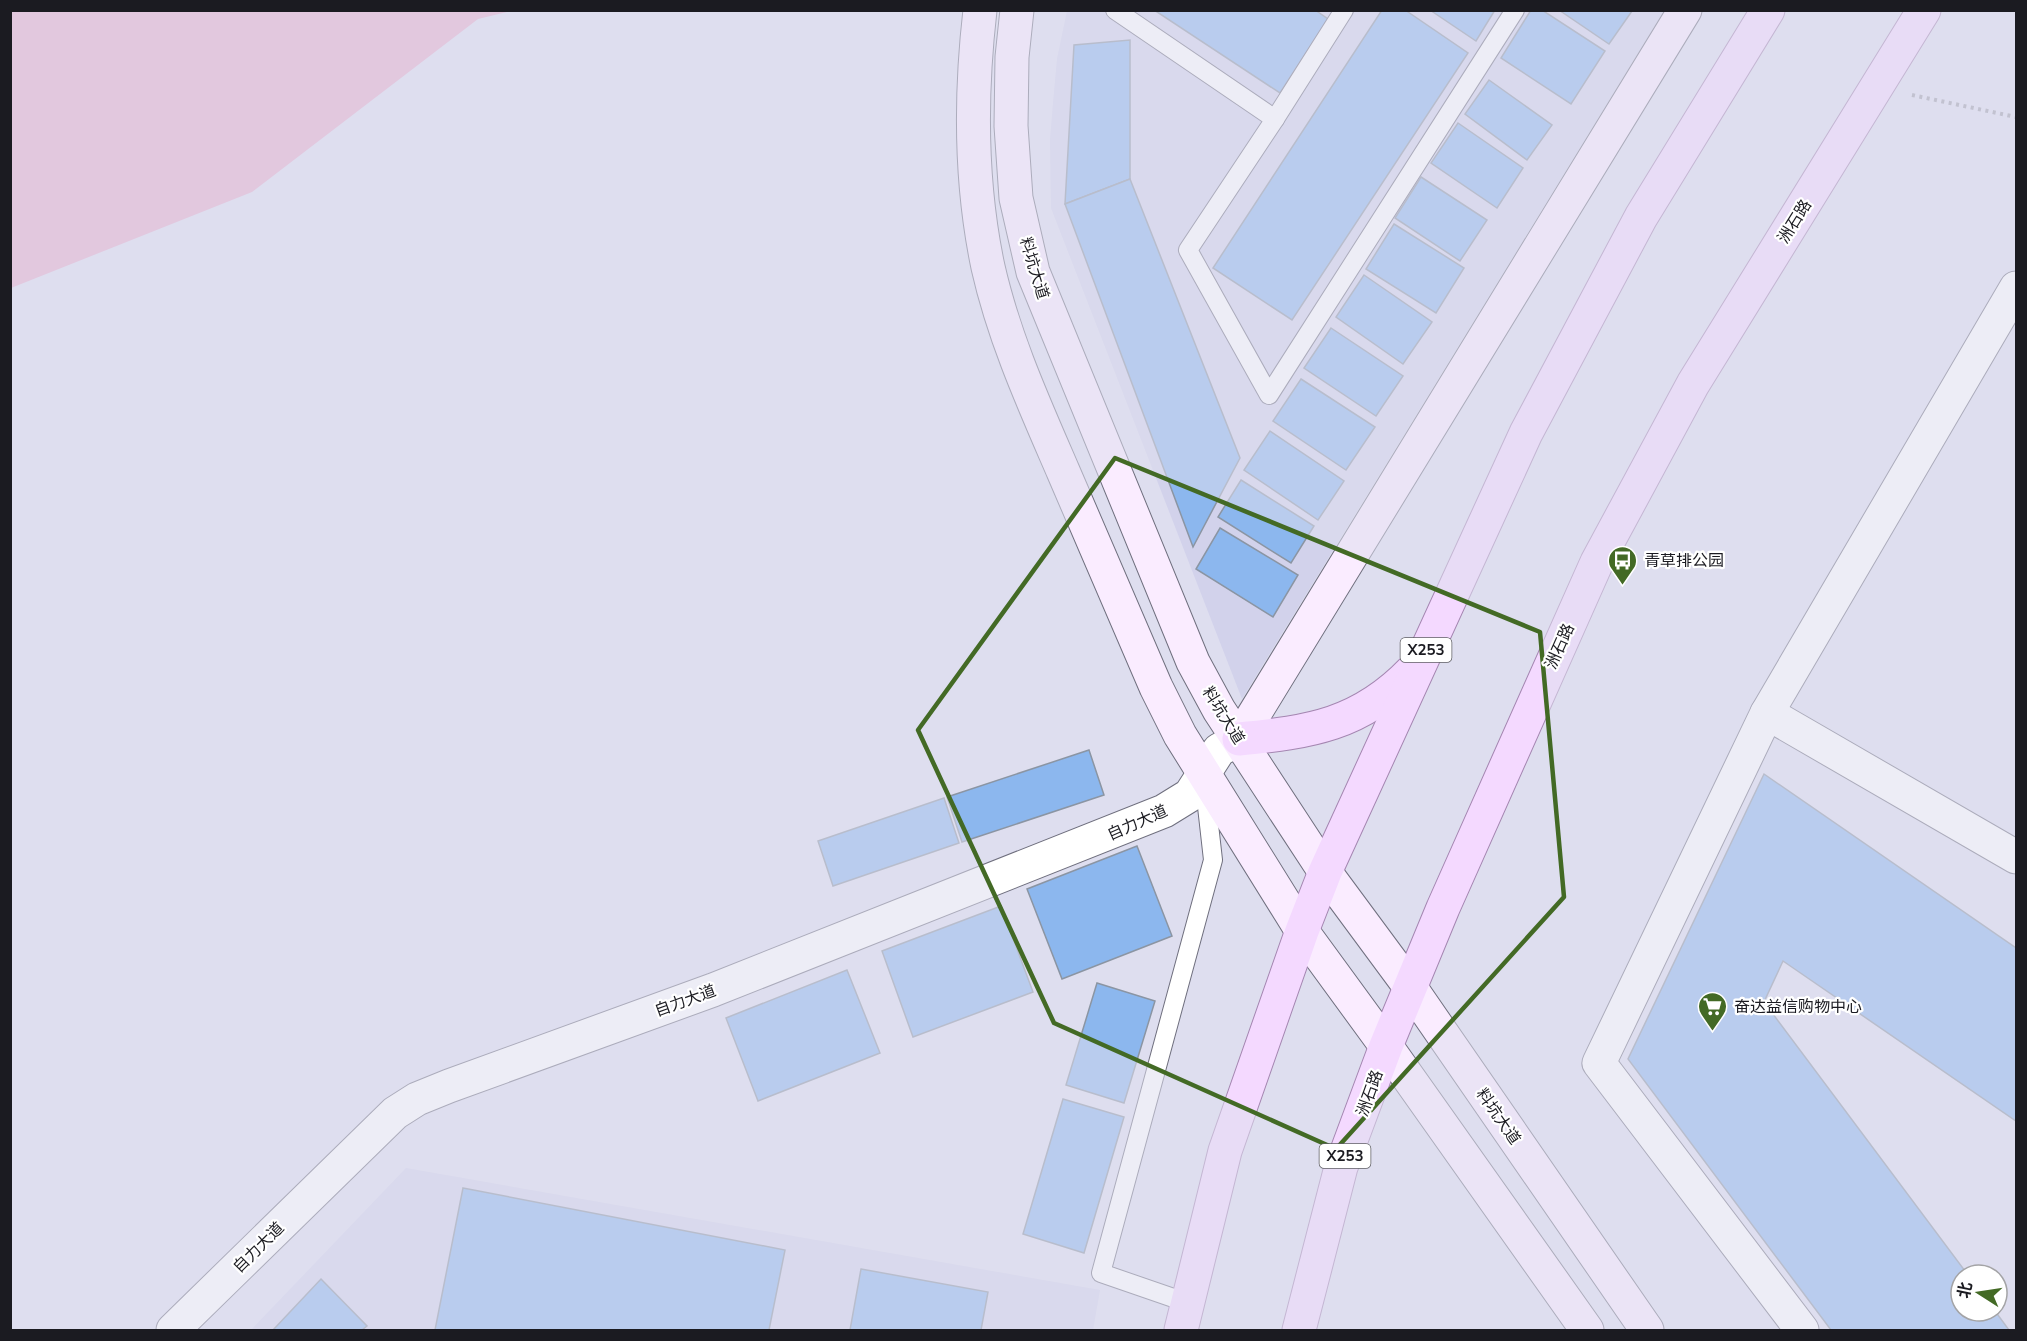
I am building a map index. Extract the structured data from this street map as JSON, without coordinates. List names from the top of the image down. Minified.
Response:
{"streets":{"main road":["洲石路","X253"],"street":["料坑大道","自力大道"]},"crossings":[["洲石路","料坑大道"],["料坑大道","X253"],["料坑大道","自力大道"]],"places":{"bus stop":["青草排公园"],"supermarket":["奋达益信购物中心"]},"north":"left"}
